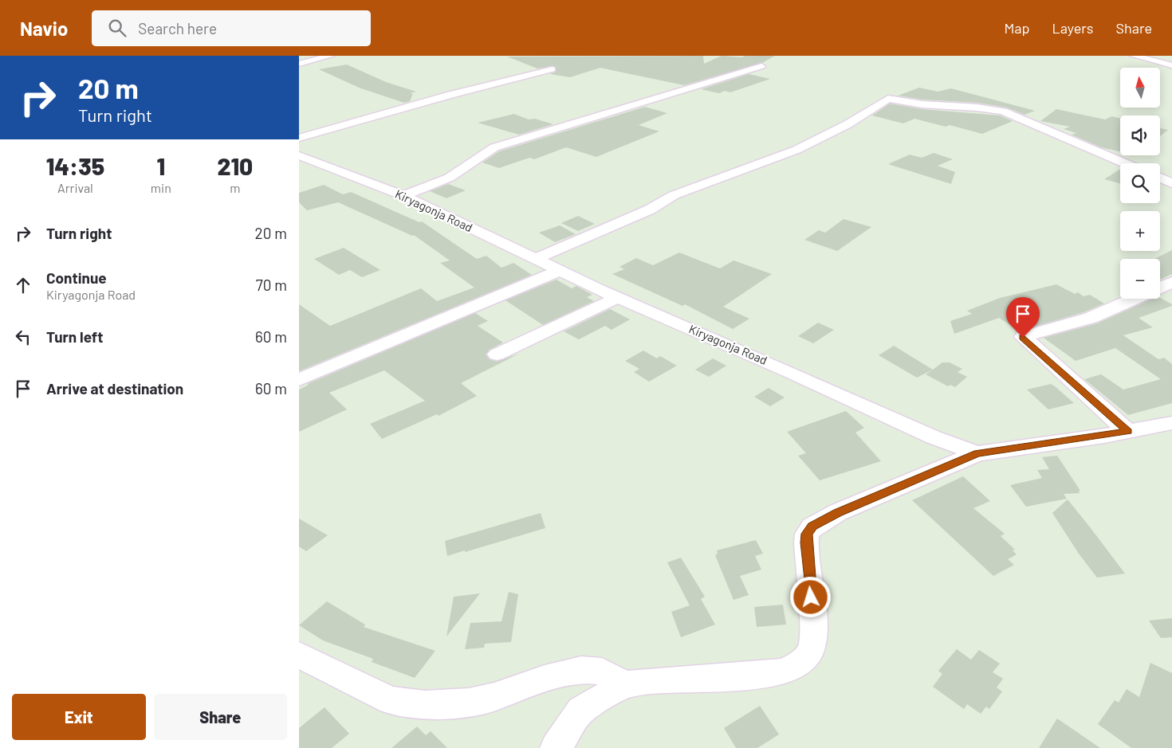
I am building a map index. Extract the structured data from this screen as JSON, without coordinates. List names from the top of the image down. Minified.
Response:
{"streets":{"street":["Kiryagonja Road"]},"north":"top","page":{"header":"Navio","search":"Search here","nav":["Map","Layers","Share"],"turn":["20 m","Turn right"],"map_buttons":["+","−"],"eta":["14:35","Arrival","1","min","210","m"],"list":[{"name":"Turn right","value":"20 m"},{"name":"Continue","note":"Kiryagonja Road","value":"70 m"},{"name":"Turn left","value":"60 m"},{"name":"Arrive at destination","value":"60 m"}],"buttons":["Exit","Share"]}}
